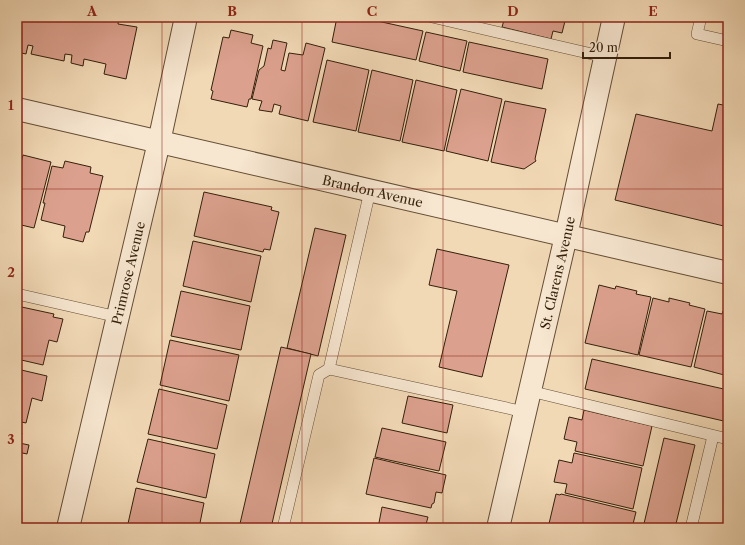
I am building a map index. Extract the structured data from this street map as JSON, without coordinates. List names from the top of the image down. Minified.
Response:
{"streets":{"street":["Brandon Avenue","Primrose Avenue","St. Clarens Avenue"]},"crossings":[["Brandon Avenue","Primrose Avenue"],["Brandon Avenue","St. Clarens Avenue"]],"scale_bar":"20 m","grid":{"columns":["A","B","C","D","E"],"rows":["1","2","3"]}}
